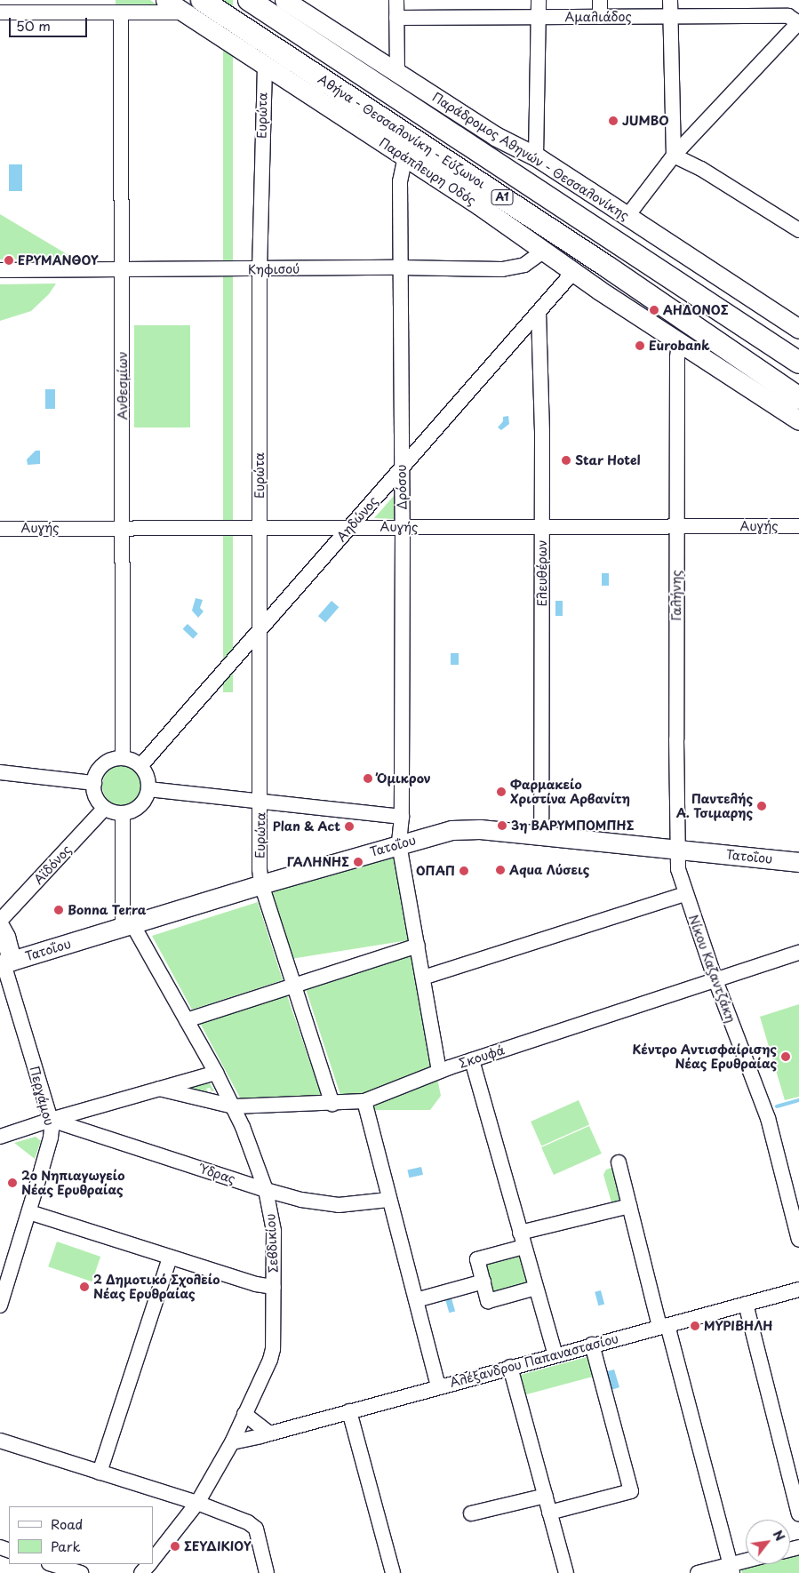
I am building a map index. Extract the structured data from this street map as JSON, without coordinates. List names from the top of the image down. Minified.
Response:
{"streets":{"highway":["Αθήνα - Θεσσαλονίκη - Εύζωνοι","Α1"],"main road":["Παράδρομος Αθηνών - Θεσσαλονίκης","Παράπλευρη Οδός","Τατοΐου"],"street":["Αμαλιάδος","Ευρώτα","Κηφισού","Ανθεσμίων","Δρόσου","Αηδώνος","Αυγής","Ελευθέρων","Γαλήνης","Αϊδόνος","Νίκου Καζαντζάκη","Σκουφά","Περγάμου","Ύδρας","Σεβδικίου","Αλέξανδρου Παπαναστασίου"]},"crossings":[["Ευρώτα","Παράπλευρη Οδός"],["Ευρώτα","Κηφισού"],["Ευρώτα","Αηδώνος"],["Ευρώτα","Αυγής"],["Ευρώτα","Τατοΐου"],["Ευρώτα","Σκουφά"],["Παράπλευρη Οδός","Κηφισού"],["Παράπλευρη Οδός","Δρόσου"],["Παράπλευρη Οδός","Αηδώνος"],["Παράπλευρη Οδός","Γαλήνης"],["Κηφισού","Ανθεσμίων"],["Κηφισού","Δρόσου"],["Ανθεσμίων","Αηδώνος"],["Ανθεσμίων","Αυγής"],["Ανθεσμίων","Αϊδόνος"],["Δρόσου","Αηδώνος"],["Δρόσου","Αυγής"],["Δρόσου","Τατοΐου"],["Δρόσου","Σκουφά"],["Αηδώνος","Αυγής"],["Αηδώνος","Ελευθέρων"],["Αηδώνος","Αϊδόνος"],["Αυγής","Ελευθέρων"],["Αυγής","Γαλήνης"],["Ελευθέρων","Τατοΐου"],["Γαλήνης","Τατοΐου"],["Γαλήνης","Νίκου Καζαντζάκη"],["Τατοΐου","Νίκου Καζαντζάκη"],["Τατοΐου","Περγάμου"],["Τατοΐου","Σεβδικίου"],["Νίκου Καζαντζάκη","Σκουφά"],["Σκουφά","Περγάμου"],["Σκουφά","Ύδρας"],["Σκουφά","Σεβδικίου"],["Περγάμου","Ύδρας"],["Ύδρας","Σεβδικίου"],["Σεβδικίου","Αλέξανδρου Παπαναστασίου"]],"places":["JUMBO","ΕΡΥΜΑΝΘΟΥ","ΑΗΔΟΝΟΣ","Eurobank","Star Hotel","Όμικρον","Φαρμακείο Χριστίνα Αρβανίτη","Παντελής Α. Τσιμαρης","3η ΒΑΡΥΜΠΟΜΠΗΣ","Plan & Act","ΓΑΛΗΝΗΣ","Aqua Λύσεις","ΟΠΑΠ","Bonna Terra","Κέντρο Αντισφαίρισης Νέας Ερυθραίας","2ο Νηπιαγωγείο Νέας Ερυθραίας","2 Δημοτικό Σχολείο Νέας Ερυθραίας","ΜΥΡΙΒΗΛΗ","ΣΕΥΔΙΚΙΟΥ"],"legend":["Road","Park"],"scale_bar":"50 m","north":"top right"}
